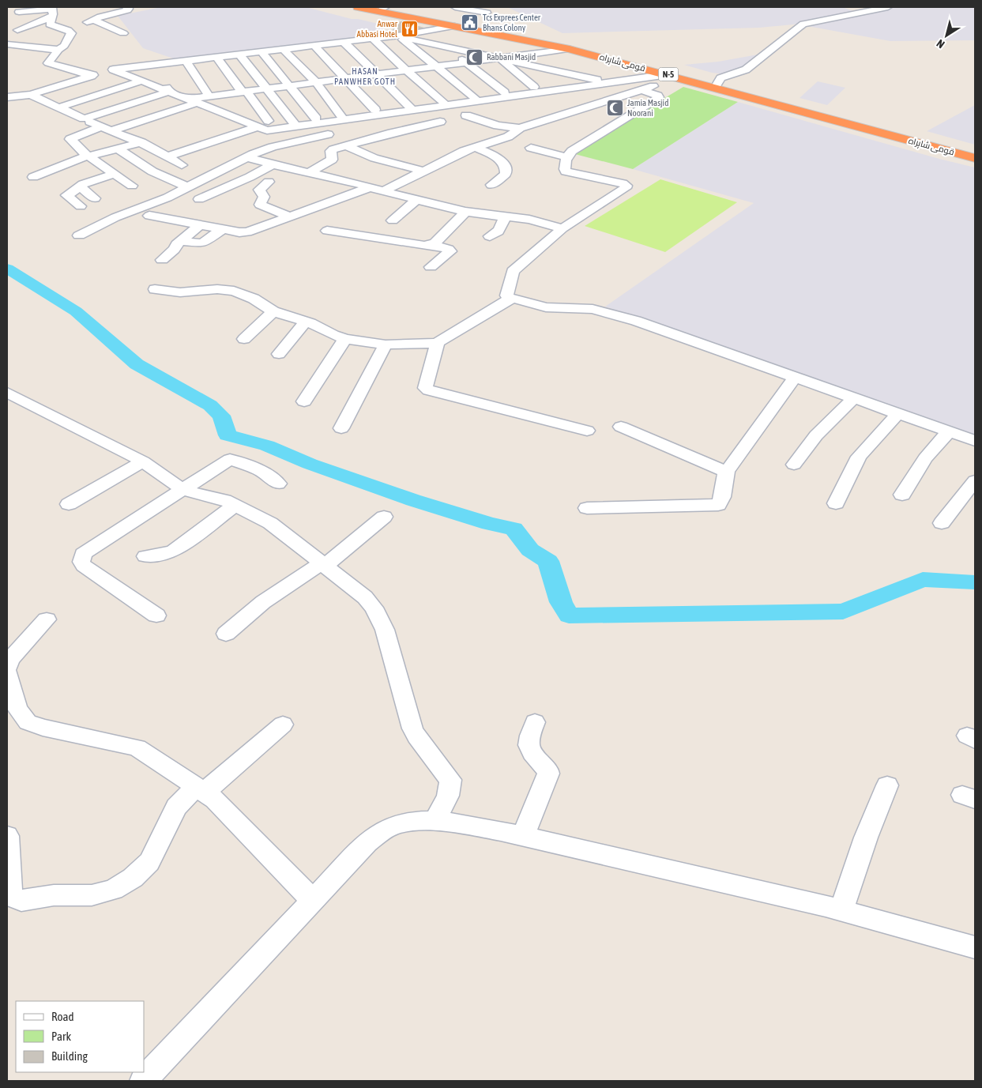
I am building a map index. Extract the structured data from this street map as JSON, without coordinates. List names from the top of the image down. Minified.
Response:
{"streets":{"highway":["قومی شاہراہ","N-5"]},"districts":["HASAN PANWHER GOTH"],"places":{"public building":["Tcs Exprees Center Bhans Colony"],"restaurant":["Anwar Abbasi Hotel"],"mosque":["Rabbani Masjid","Jamia Masjid Noorani"]},"legend":["Road","Park","Building"],"north":"bottom left"}
